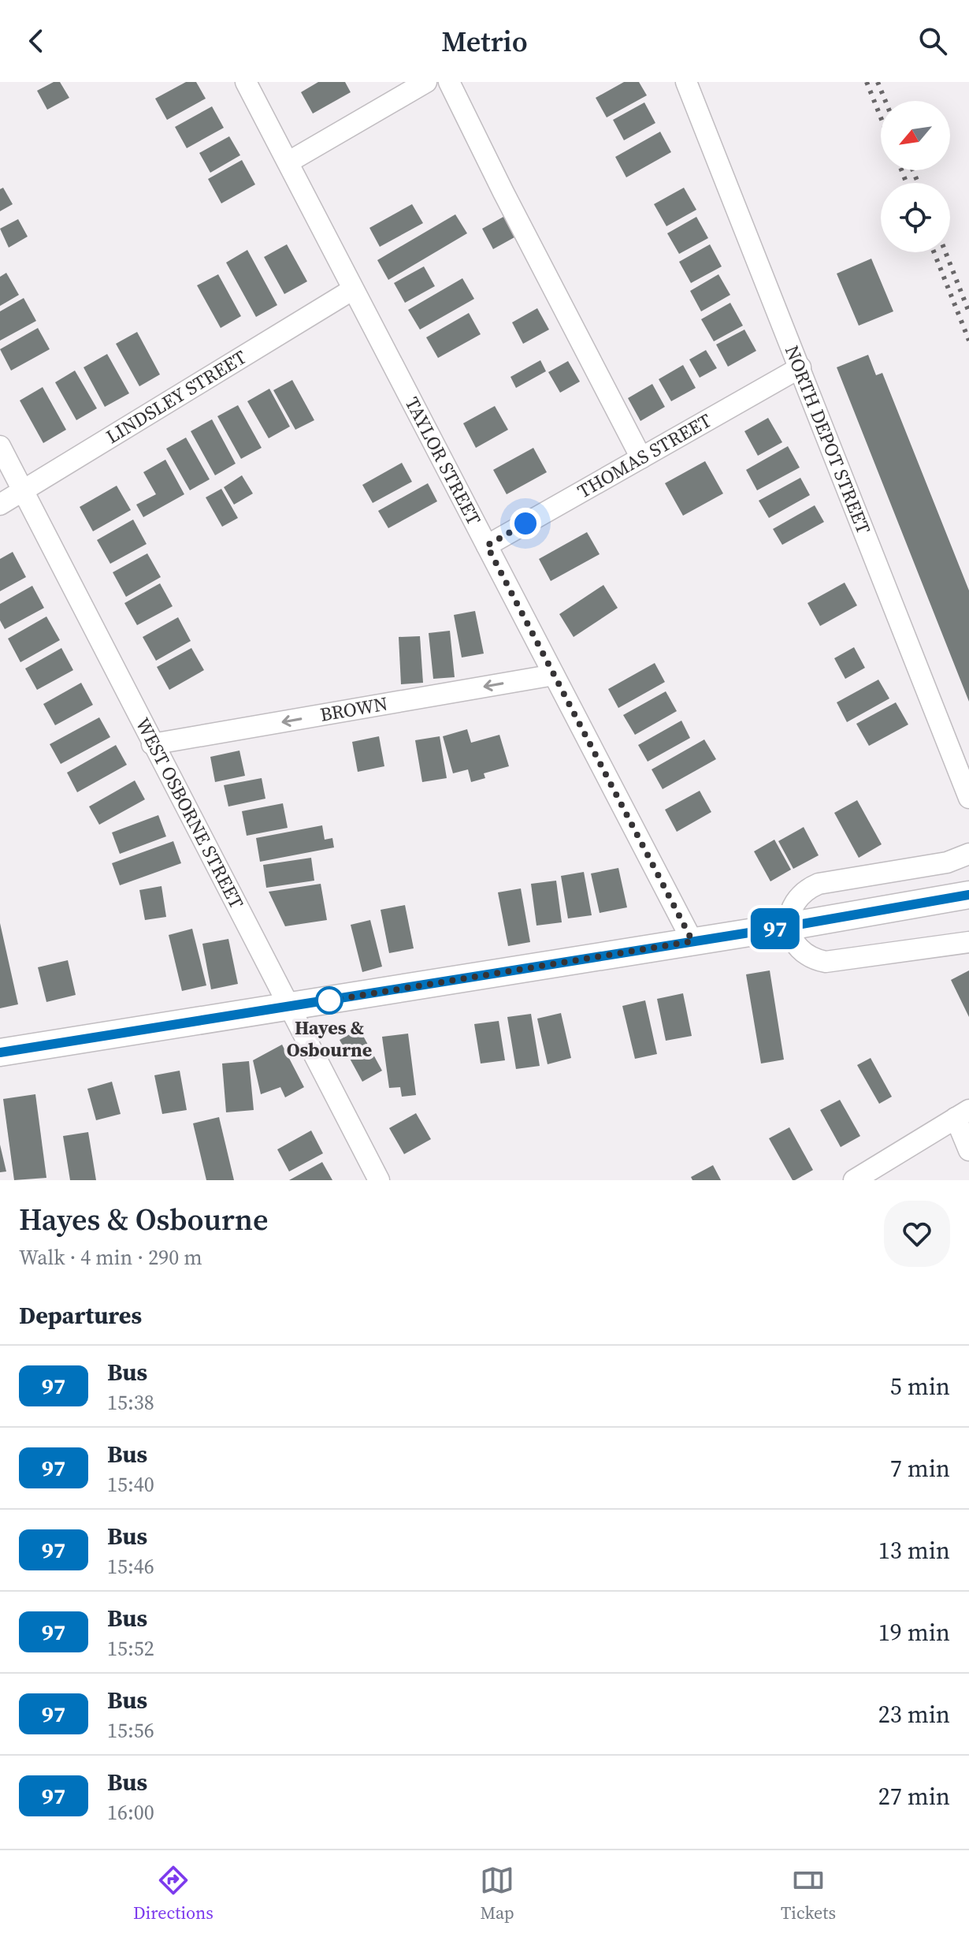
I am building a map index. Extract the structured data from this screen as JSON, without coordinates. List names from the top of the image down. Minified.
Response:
{"streets":{"street":["LINDSLEY STREET","NORTH DEPOT STREET","THOMAS STREET","TAYLOR STREET","BROWN","WEST OSBORNE STREET"]},"crossings":[["LINDSLEY STREET","TAYLOR STREET"],["LINDSLEY STREET","WEST OSBORNE STREET"],["NORTH DEPOT STREET","THOMAS STREET"],["THOMAS STREET","TAYLOR STREET"],["TAYLOR STREET","BROWN"],["BROWN","WEST OSBORNE STREET"]],"one_way":["BROWN"],"places":["Hayes & Osbourne"],"lines":["bus line 97"],"north":"bottom left","page":{"header":"Metrio","on_map":"97","heading":[["Hayes & Osbourne","Walk · 4 min · 290 m"],"Departures"],"list":[{"mark":"97","name":"Bus","note":"15:38","value":"5 min"},{"mark":"97","name":"Bus","note":"15:40","value":"7 min"},{"mark":"97","name":"Bus","note":"15:46","value":"13 min"},{"mark":"97","name":"Bus","note":"15:52","value":"19 min"},{"mark":"97","name":"Bus","note":"15:56","value":"23 min"},{"mark":"97","name":"Bus","note":"16:00","value":"27 min"}],"tabs":["Directions","Map","Tickets"]}}
